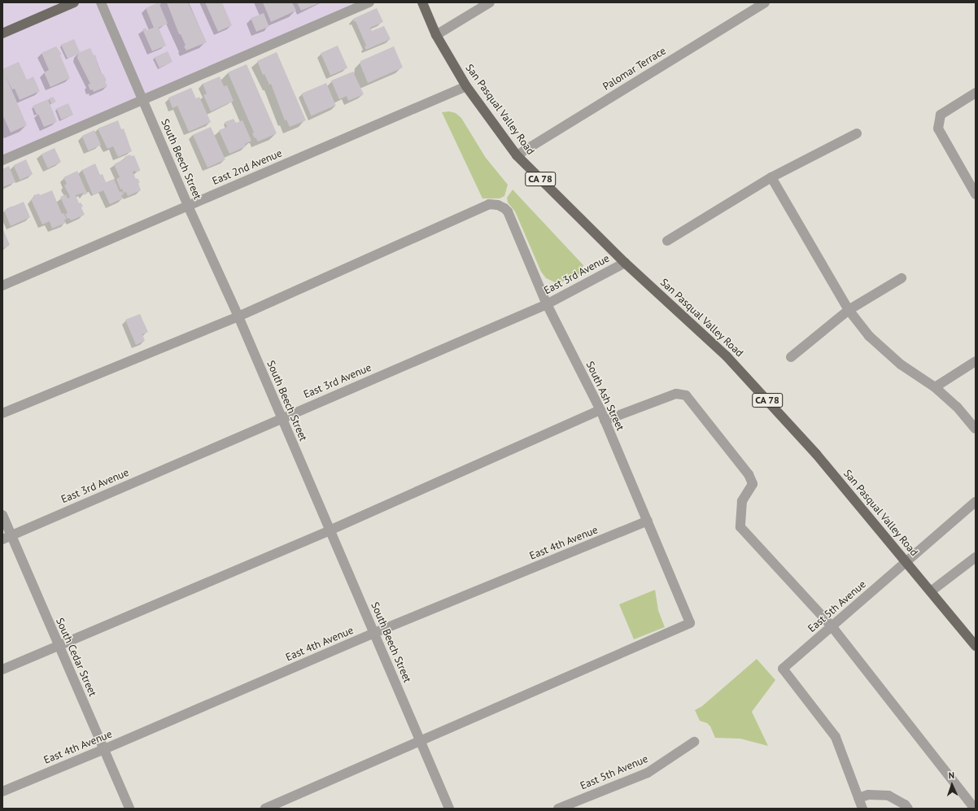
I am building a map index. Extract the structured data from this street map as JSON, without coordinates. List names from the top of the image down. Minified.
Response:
{"streets":{"main road":["San Pasqual Valley Road","CA 78"],"street":["Palomar Terrace","South Beech Street","East 2nd Avenue","East 3rd Avenue","South Ash Street","East 4th Avenue","East 5th Avenue","South Cedar Street"]},"crossings":[["Palomar Terrace","San Pasqual Valley Road"],["San Pasqual Valley Road","East 2nd Avenue"],["San Pasqual Valley Road","East 3rd Avenue"],["San Pasqual Valley Road","East 5th Avenue"],["South Beech Street","East 2nd Avenue"],["South Beech Street","East 3rd Avenue"],["South Beech Street","South Ash Street"],["South Beech Street","East 4th Avenue"],["East 3rd Avenue","South Ash Street"],["East 3rd Avenue","South Cedar Street"],["South Ash Street","East 4th Avenue"],["East 4th Avenue","South Cedar Street"]],"north":"top"}
